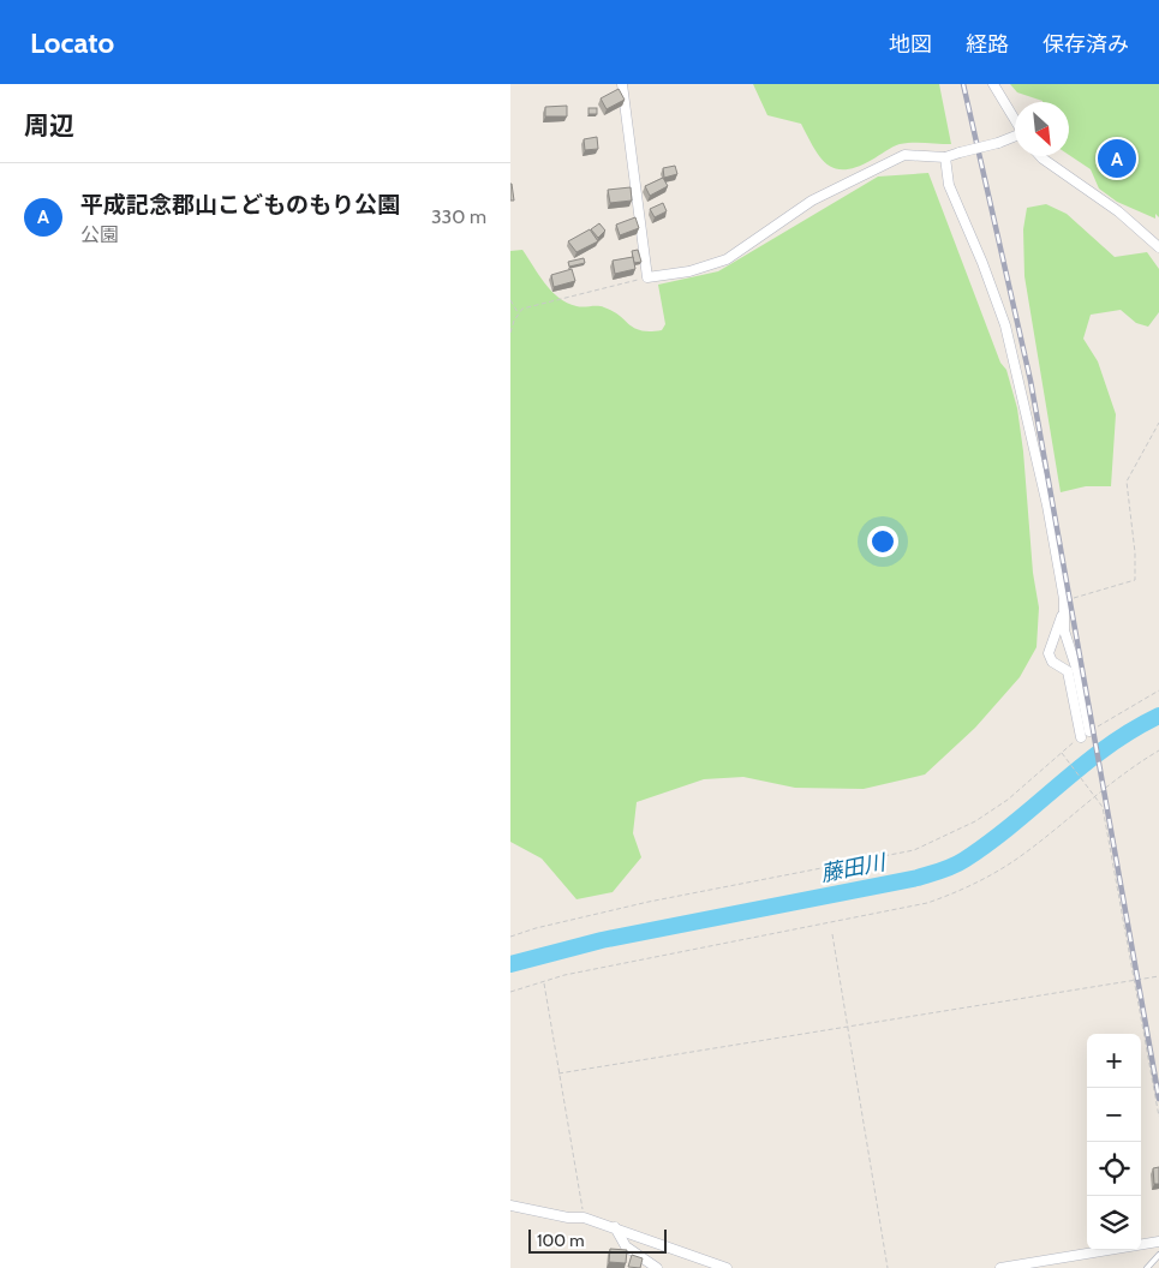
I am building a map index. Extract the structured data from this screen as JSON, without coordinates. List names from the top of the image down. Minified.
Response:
{"water":["藤田川"],"scale_bar":"100 m","north":"bottom right","page":{"header":"Locato","nav":["地図","経路","保存済み"],"heading":"周辺","pins":"A","list":[{"mark":"A","name":"平成記念郡山こどものもり公園","note":"公園","value":"330 m"}],"map_buttons":["+","−"],"scale":"100 m"}}
